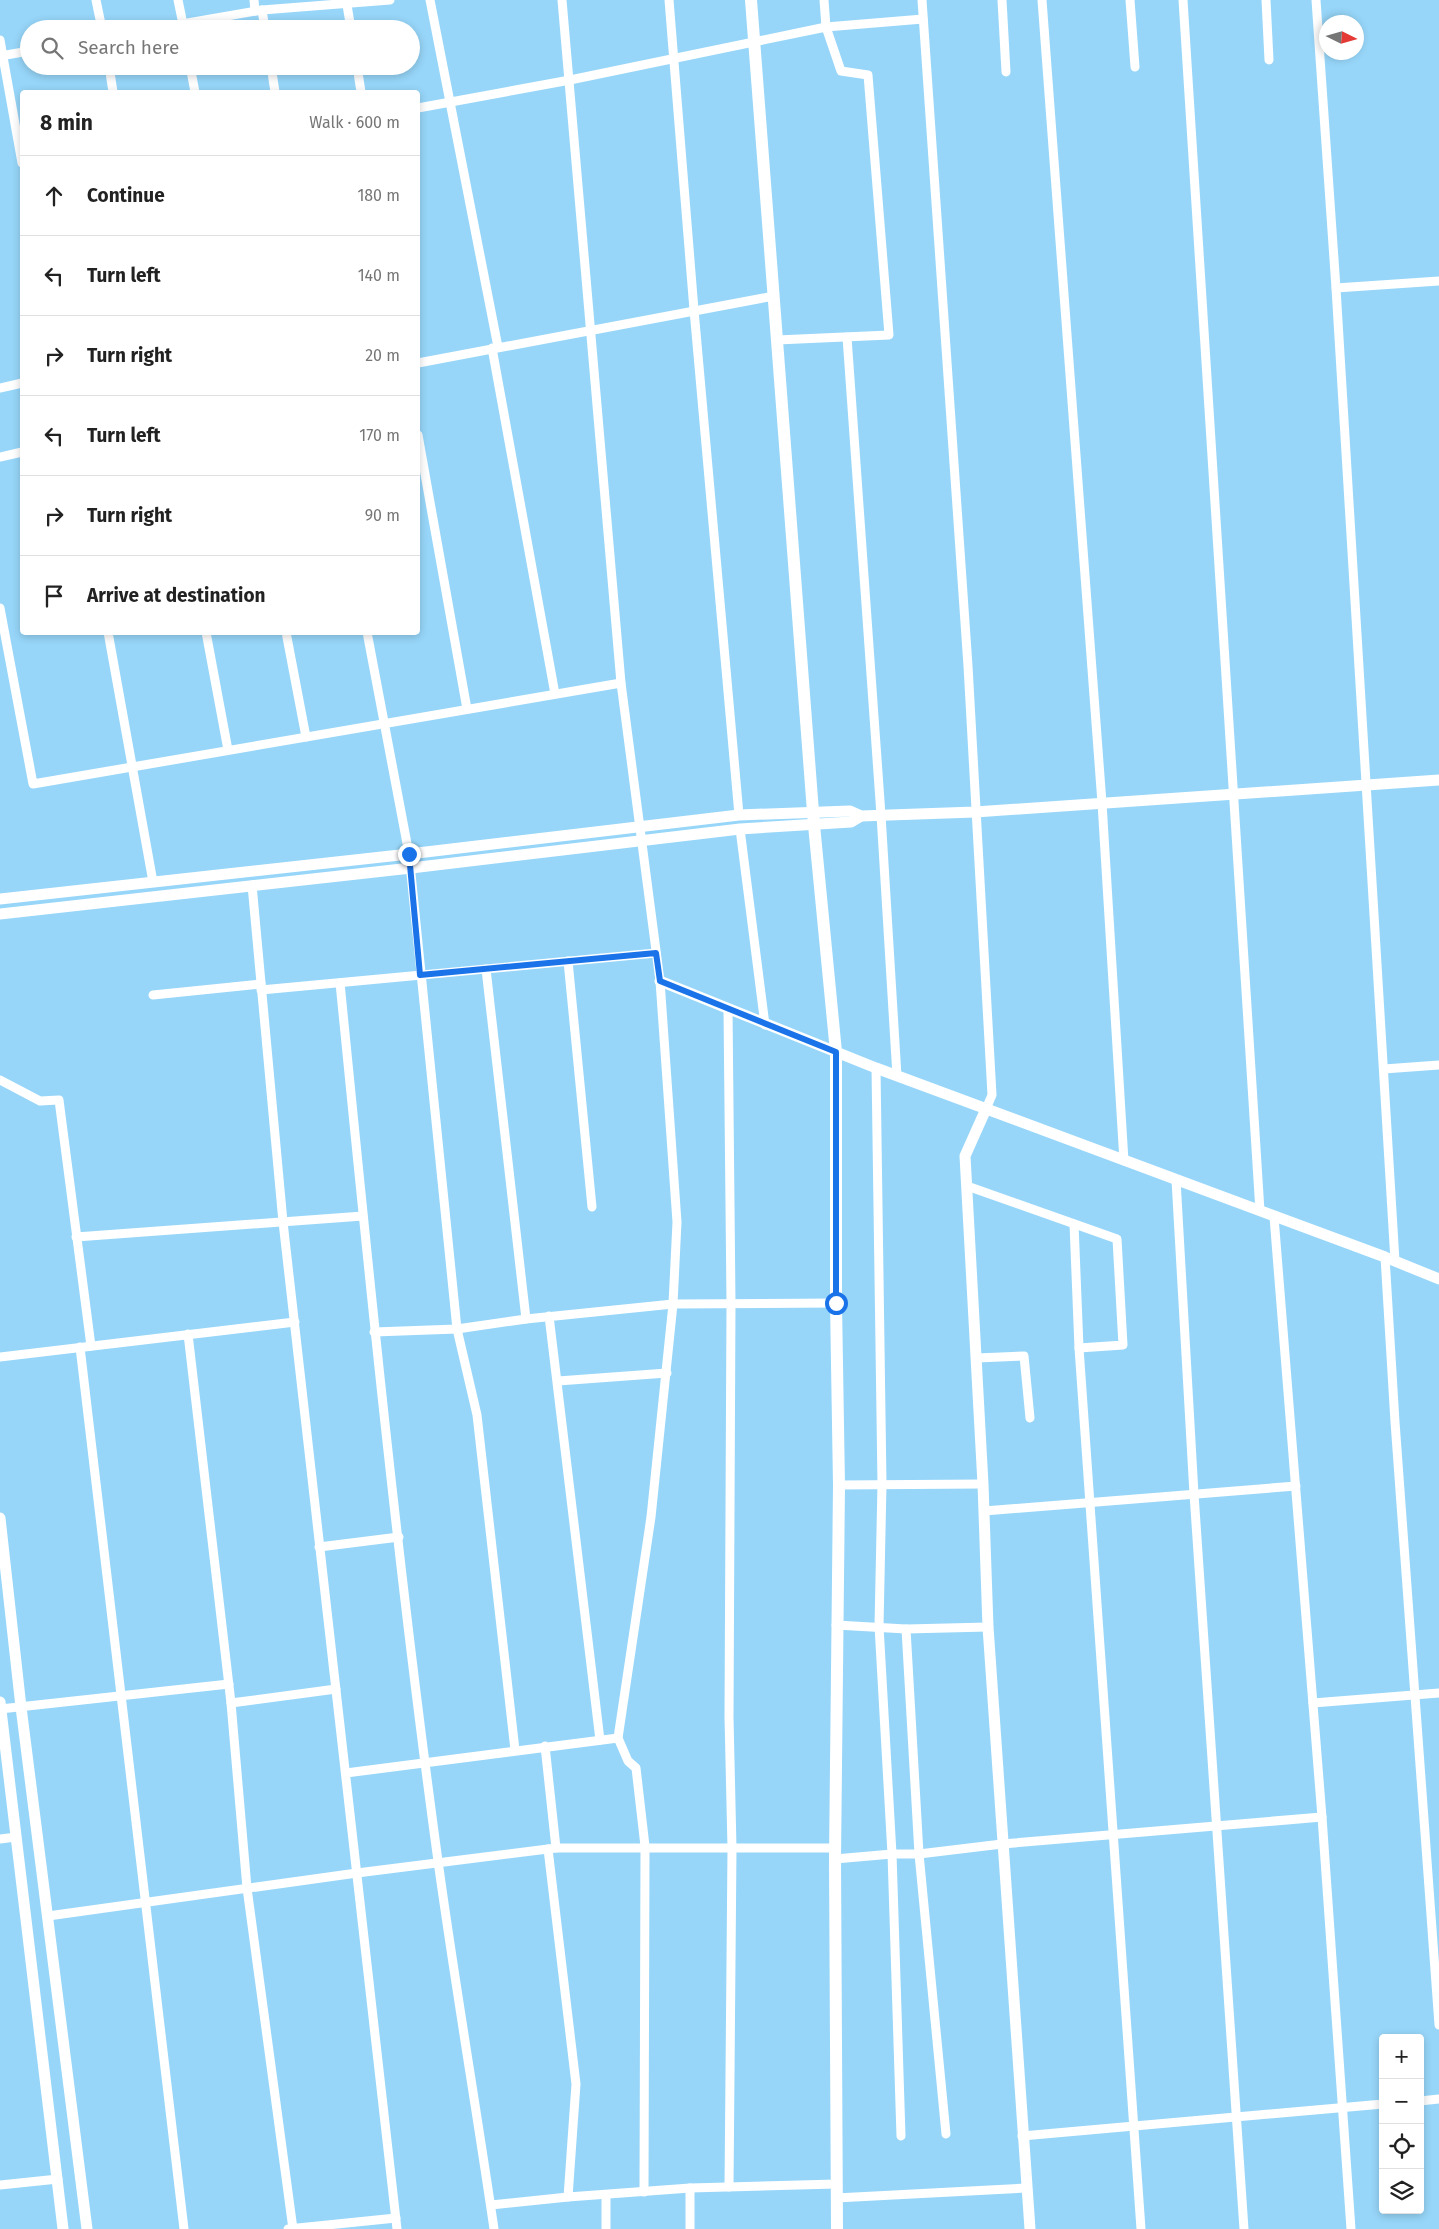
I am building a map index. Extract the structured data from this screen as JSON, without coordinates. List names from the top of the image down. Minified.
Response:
{"north":"right","page":{"search":"Search here","heading":["8 min","Walk · 600 m"],"list":[["Continue","180 m"],["Turn left","140 m"],["Turn right","20 m"],["Turn left","170 m"],["Turn right","90 m"],"Arrive at destination"],"map_buttons":["+","−"]}}
